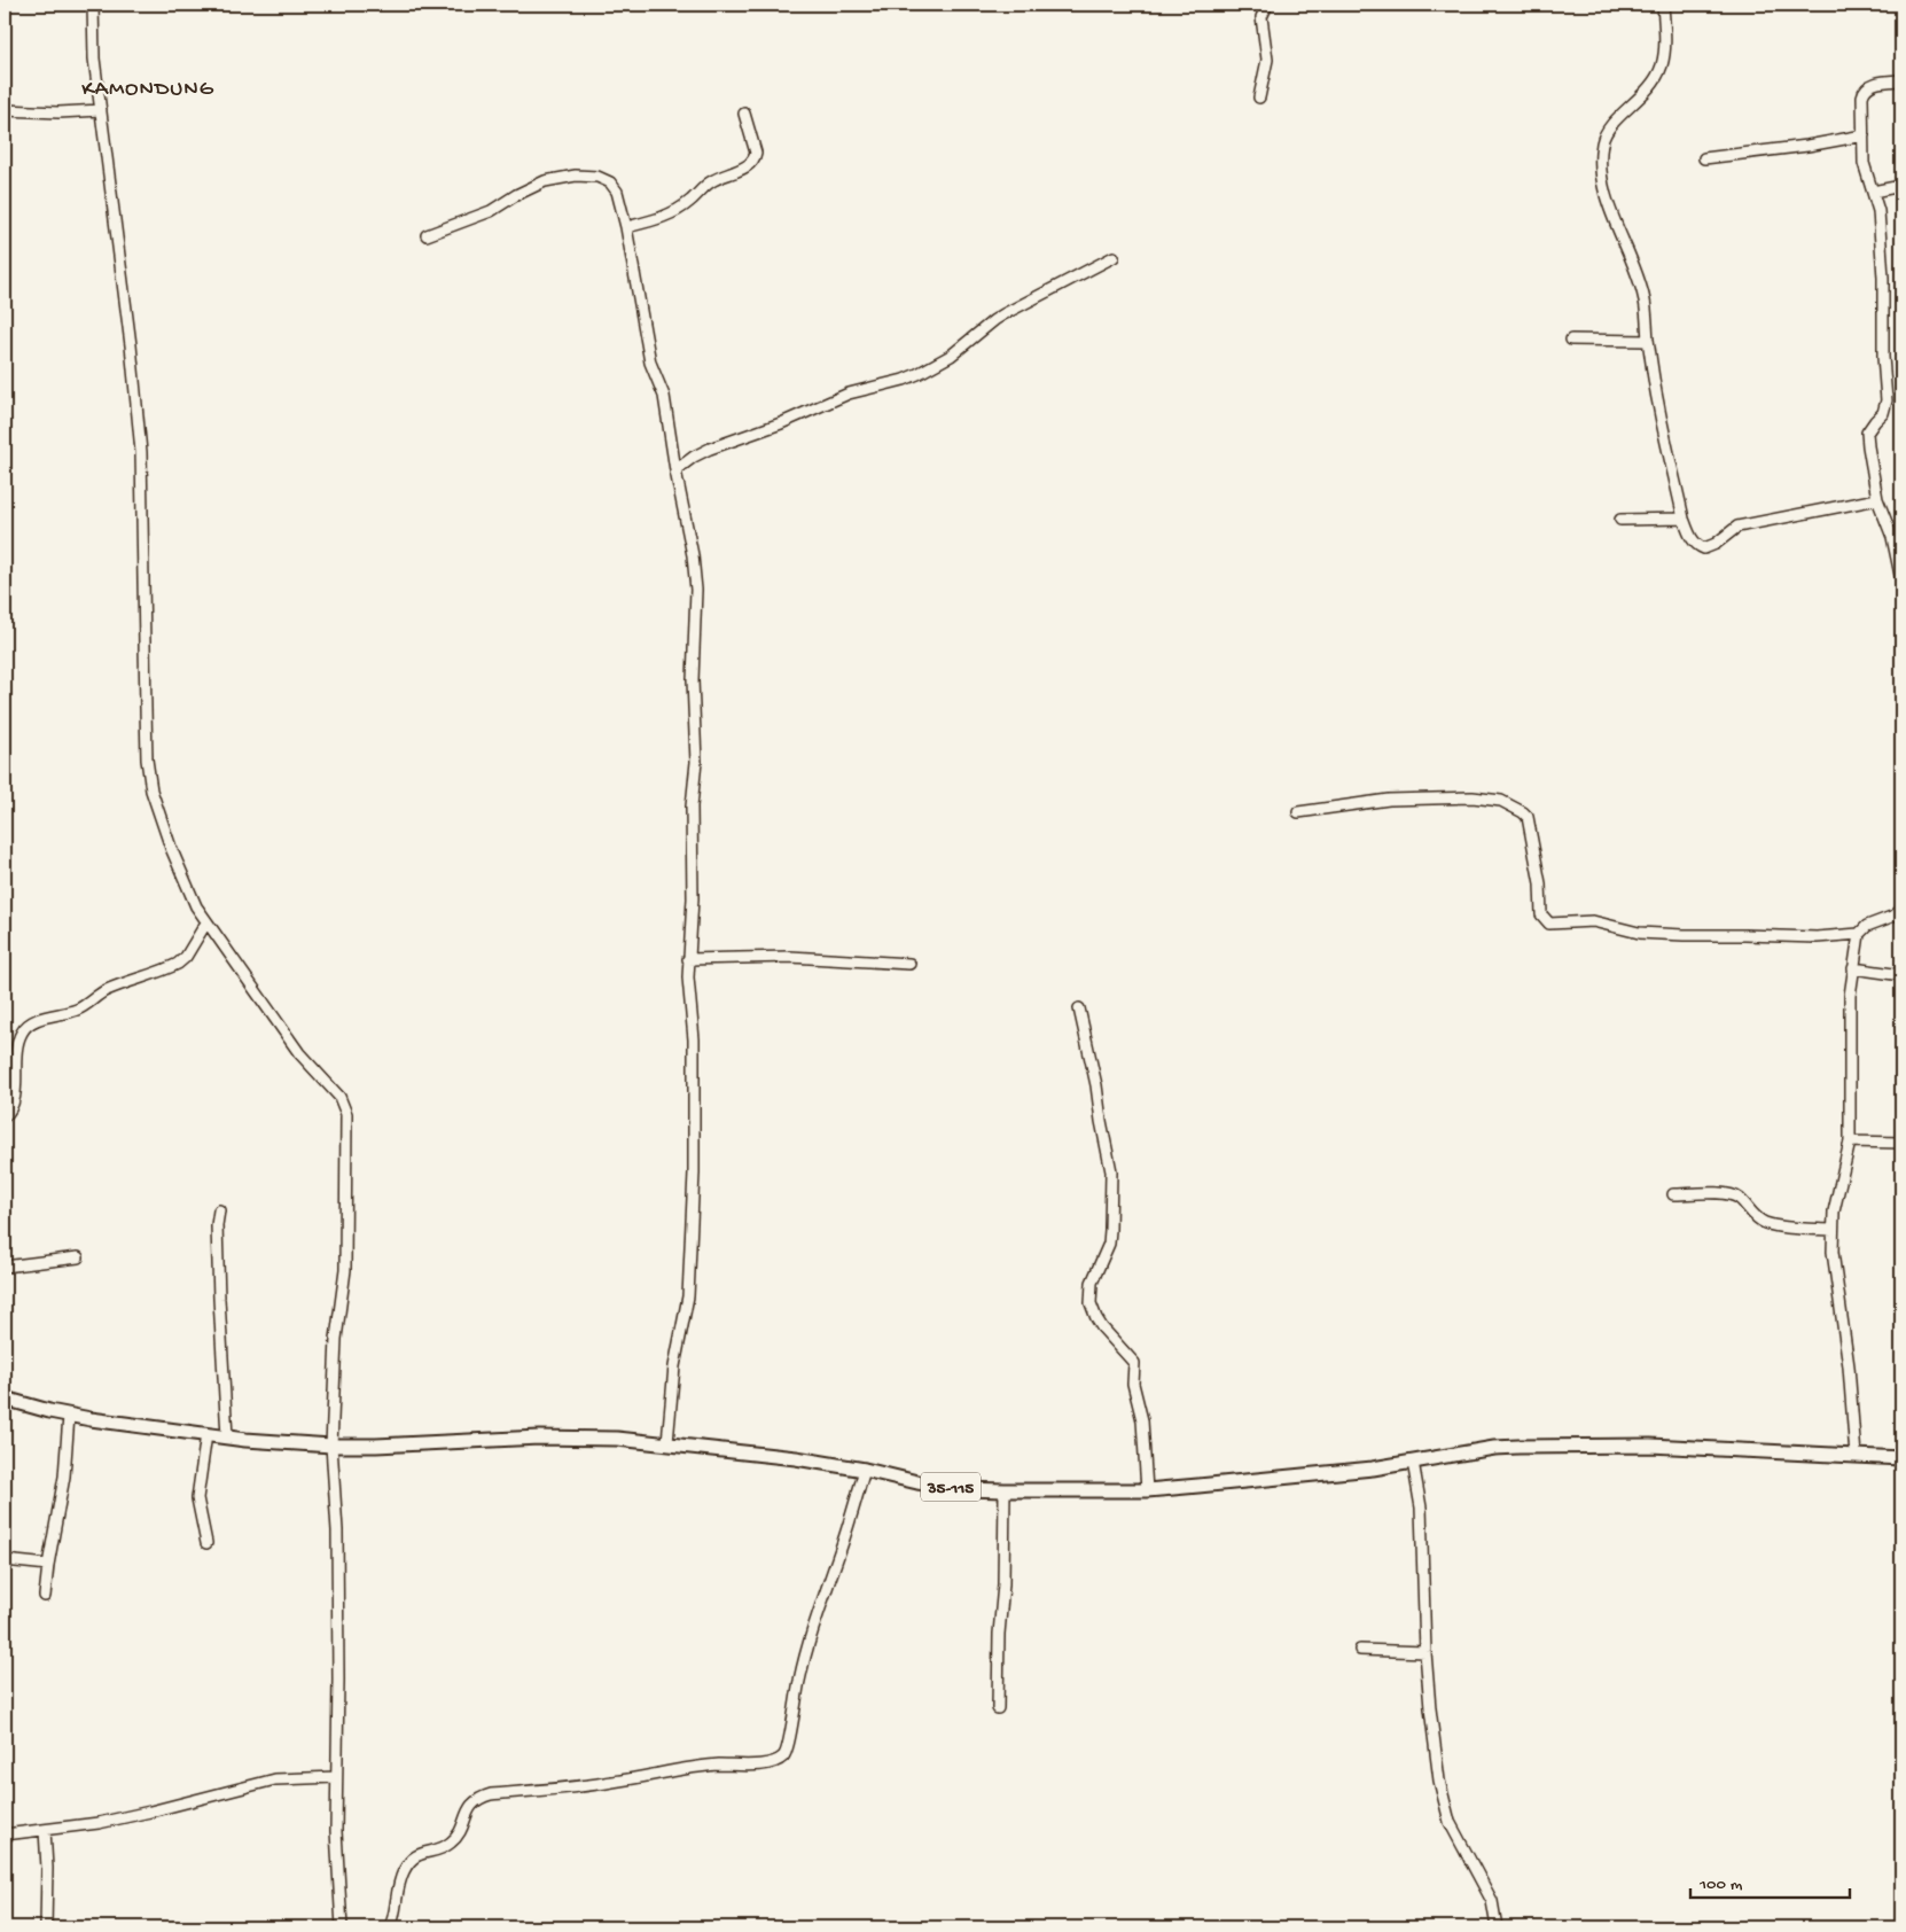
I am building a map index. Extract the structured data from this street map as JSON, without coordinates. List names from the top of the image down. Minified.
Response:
{"streets":{"main road":["35-115"]},"districts":["KAMONDUNG"],"scale_bar":"100 m"}
